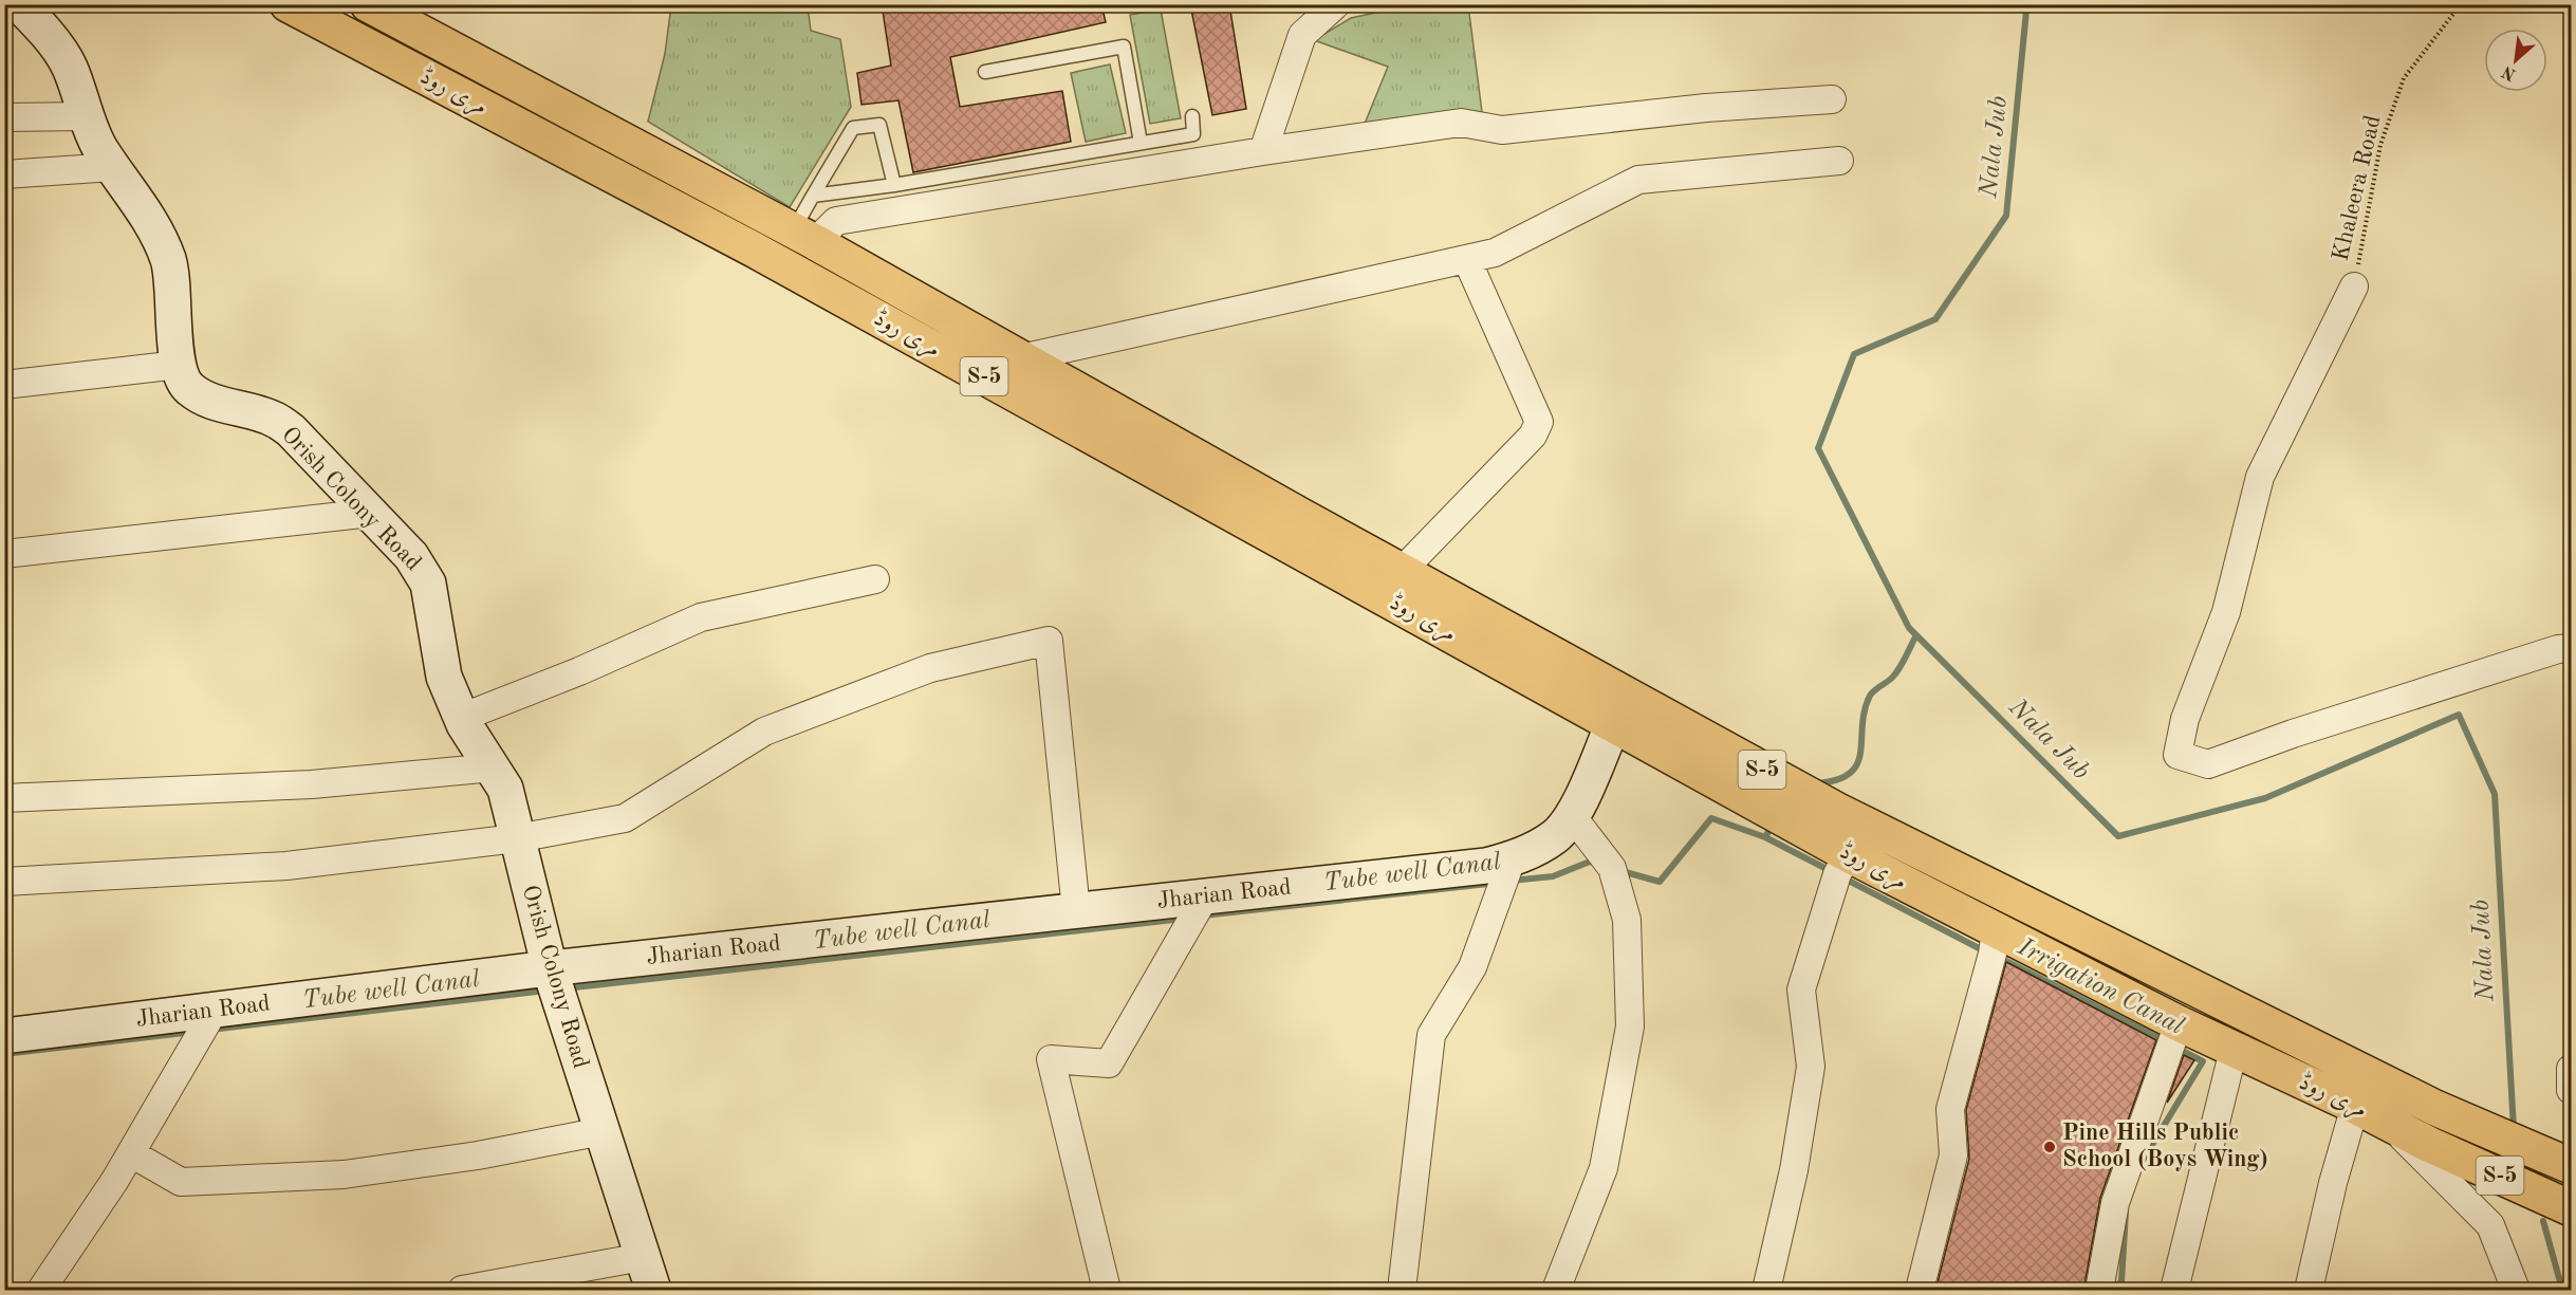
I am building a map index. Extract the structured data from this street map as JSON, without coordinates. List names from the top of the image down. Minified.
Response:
{"streets":{"main road":["مری روڈ","S-5","Orish Colony Road","Jharian Road"],"path":["Khaleera Road"]},"crossings":[["مری روڈ","Jharian Road"],["Orish Colony Road","Jharian Road"]],"water":["Nala Jub","Tube well Canal","Irrigation Canal"],"places":["Pine Hills Public School (Boys Wing)"],"north":"bottom left"}
